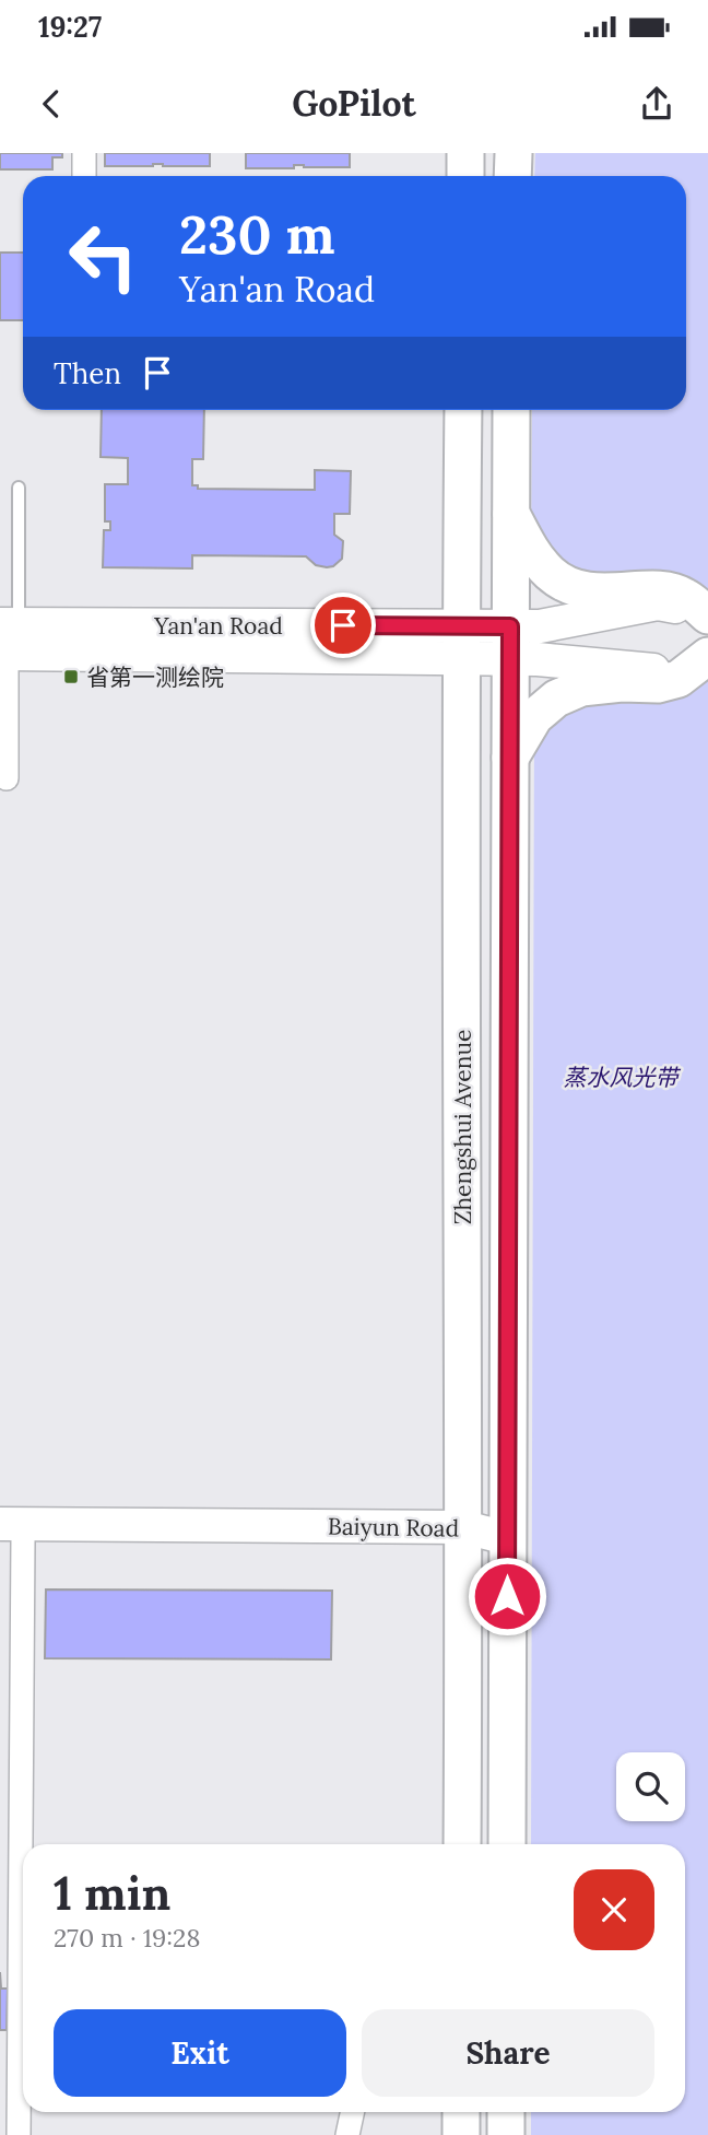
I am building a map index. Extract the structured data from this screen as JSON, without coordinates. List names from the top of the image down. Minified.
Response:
{"streets":{"main road":["Yan'an Road","Zhengshui Avenue","Baiyun Road"]},"crossings":[["Yan'an Road","Zhengshui Avenue"],["Zhengshui Avenue","Baiyun Road"]],"parks":["蒸水风光带"],"places":{"transit":["省第一测绘院"]},"page":{"status":"19:27","header":"GoPilot","turn":["230 m","Yan'an Road"],"then":"Then","heading":["1 min","270 m · 19:28"],"buttons":["Exit","Share"]}}
